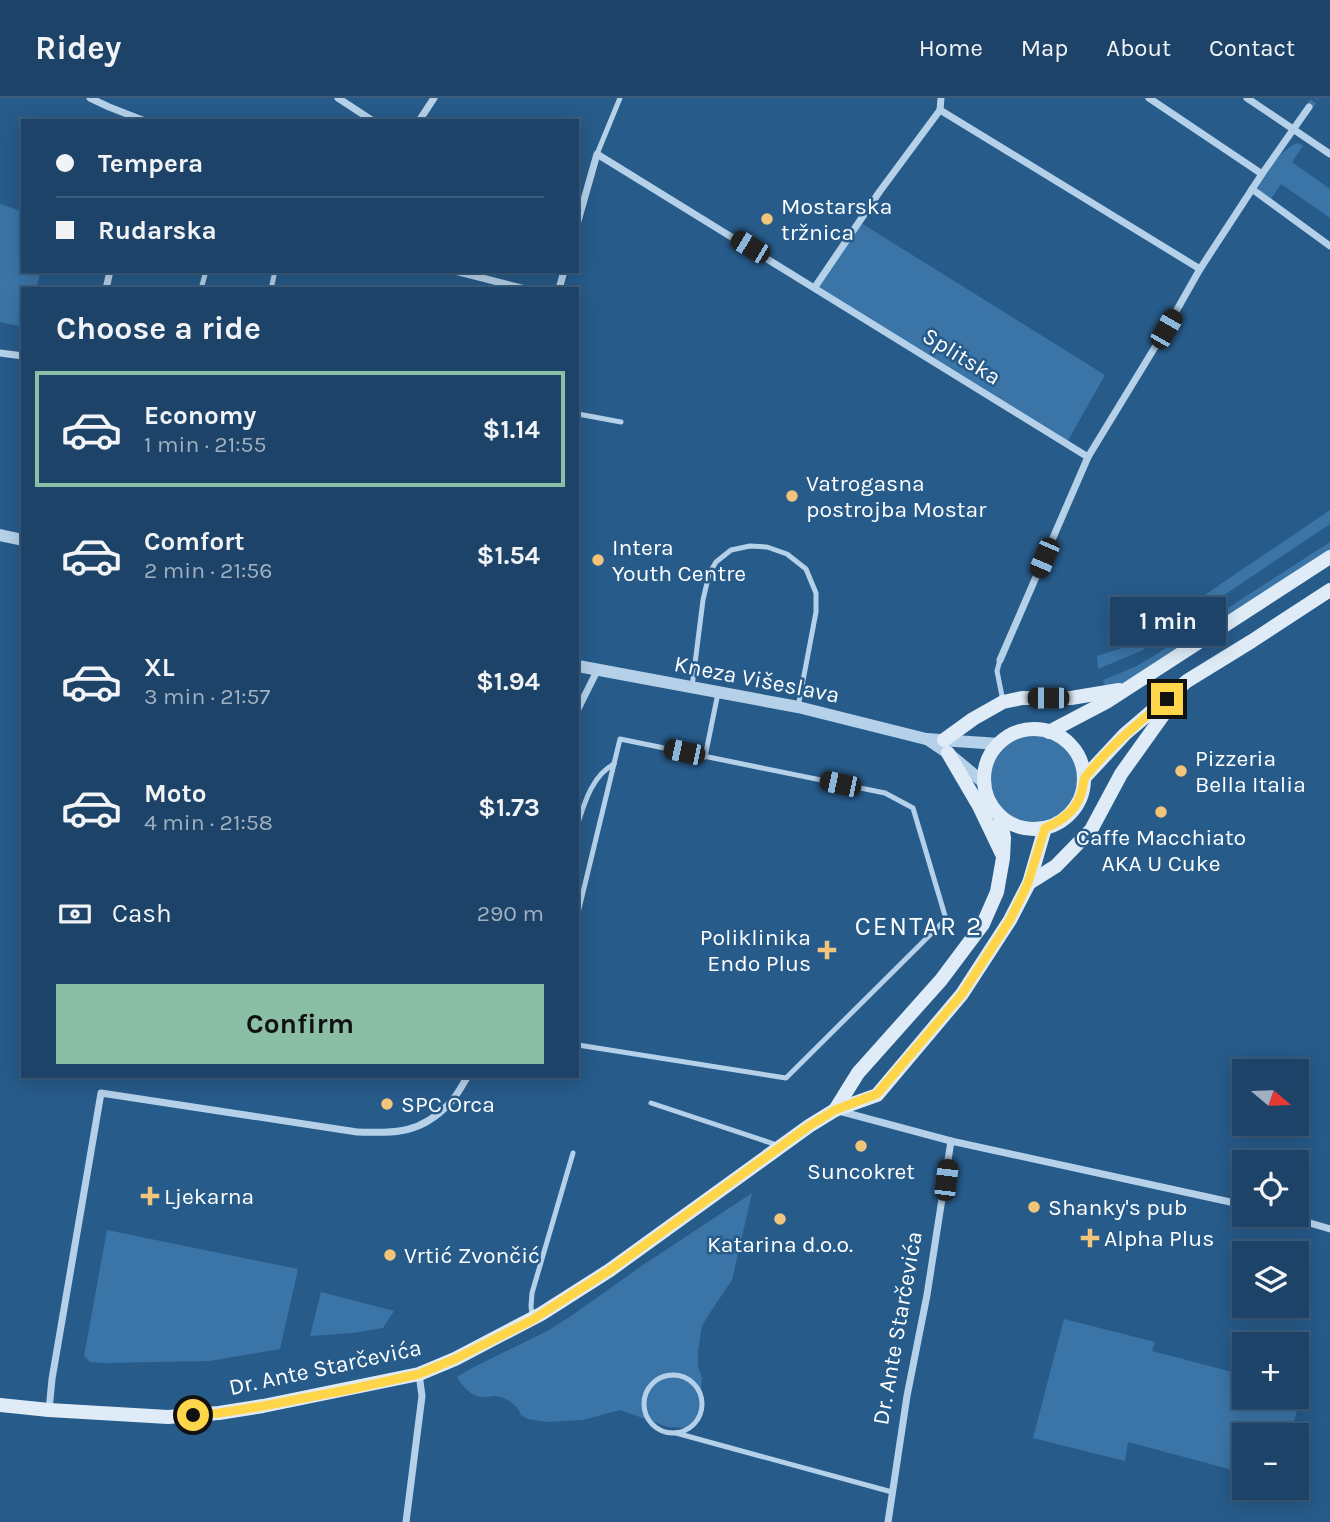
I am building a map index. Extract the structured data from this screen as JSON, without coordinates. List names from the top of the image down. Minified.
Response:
{"streets":{"main road":["Dr. Ante Starčevića"],"street":["Splitska","Kneza Višeslava"]},"crossings":[["Kneza Višeslava","Dr. Ante Starčevića"]],"districts":["CENTAR 2"],"places":{"other":["Mostarska tržnica","Vatrogasna postrojba Mostar","Intera Youth Centre","Pizzeria Bella Italia","Caffe Macchiato AKA U Cuke","SPC Orca","Suncokret","Shanky's pub","Katarina d.o.o.","Vrtić Zvončić"],"health":["Poliklinika Endo Plus","Ljekarna","Alpha Plus"]},"north":"right","page":{"header":"Ridey","nav":["Home","Map","About","Contact"],"banner":["Tempera","Rudarska"],"heading":"Choose a ride","list":[{"name":"Economy","note":"1 min · 21:55","value":"$1.14"},{"name":"Comfort","note":"2 min · 21:56","value":"$1.54"},{"name":"XL","note":"3 min · 21:57","value":"$1.94"},{"name":"Moto","note":"4 min · 21:58","value":"$1.73"}],"bubble":"1 min","pay":["Cash","290 m"],"buttons":"Confirm","map_buttons":["+","−"]}}
